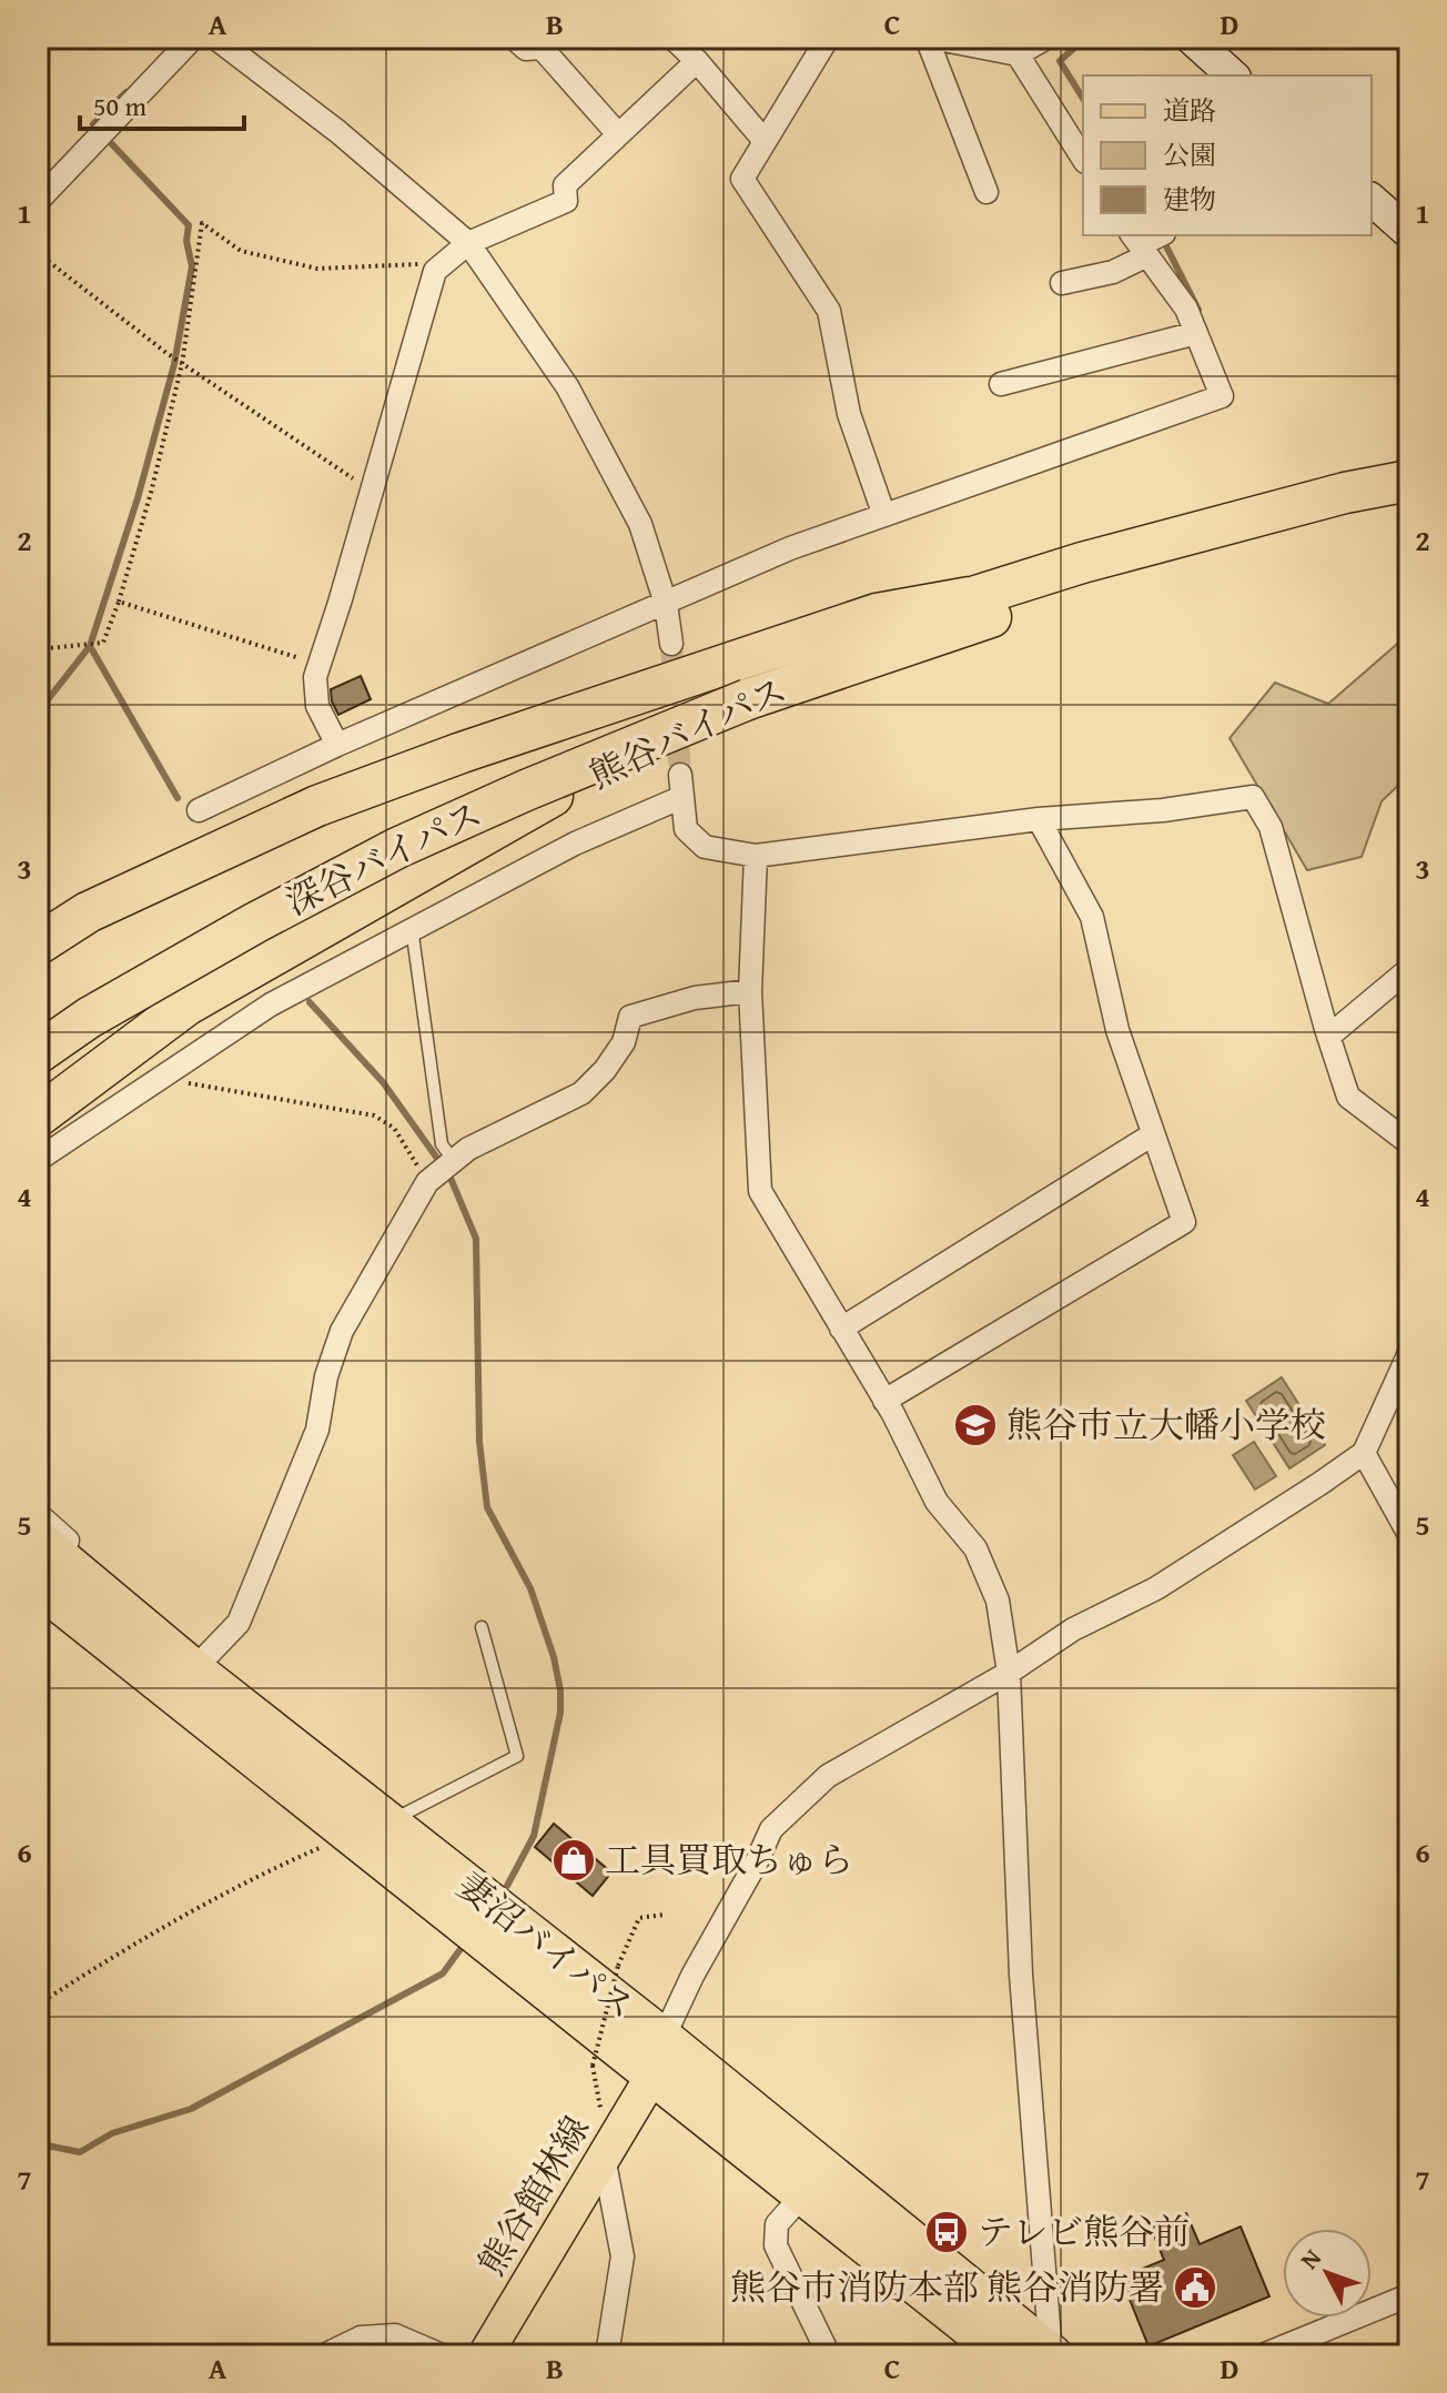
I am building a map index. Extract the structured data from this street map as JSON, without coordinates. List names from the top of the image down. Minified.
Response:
{"streets":{"highway":["熊谷バイパス","深谷バイパス","妻沼バイパス"],"main road":["熊谷館林線"]},"crossings":[["熊谷バイパス","深谷バイパス"],["妻沼バイパス","熊谷館林線"]],"places":{"school or university":["熊谷市立大幡小学校"],"shop":["工具買取ちゅら"],"bus stop":["テレビ熊谷前"],"public building":["熊谷市消防本部 熊谷消防署"]},"legend":["道路","公園","建物"],"scale_bar":"50 m","north":"top left","grid":{"columns":["A","B","C","D"],"rows":["1","2","3","4","5","6","7"]}}
